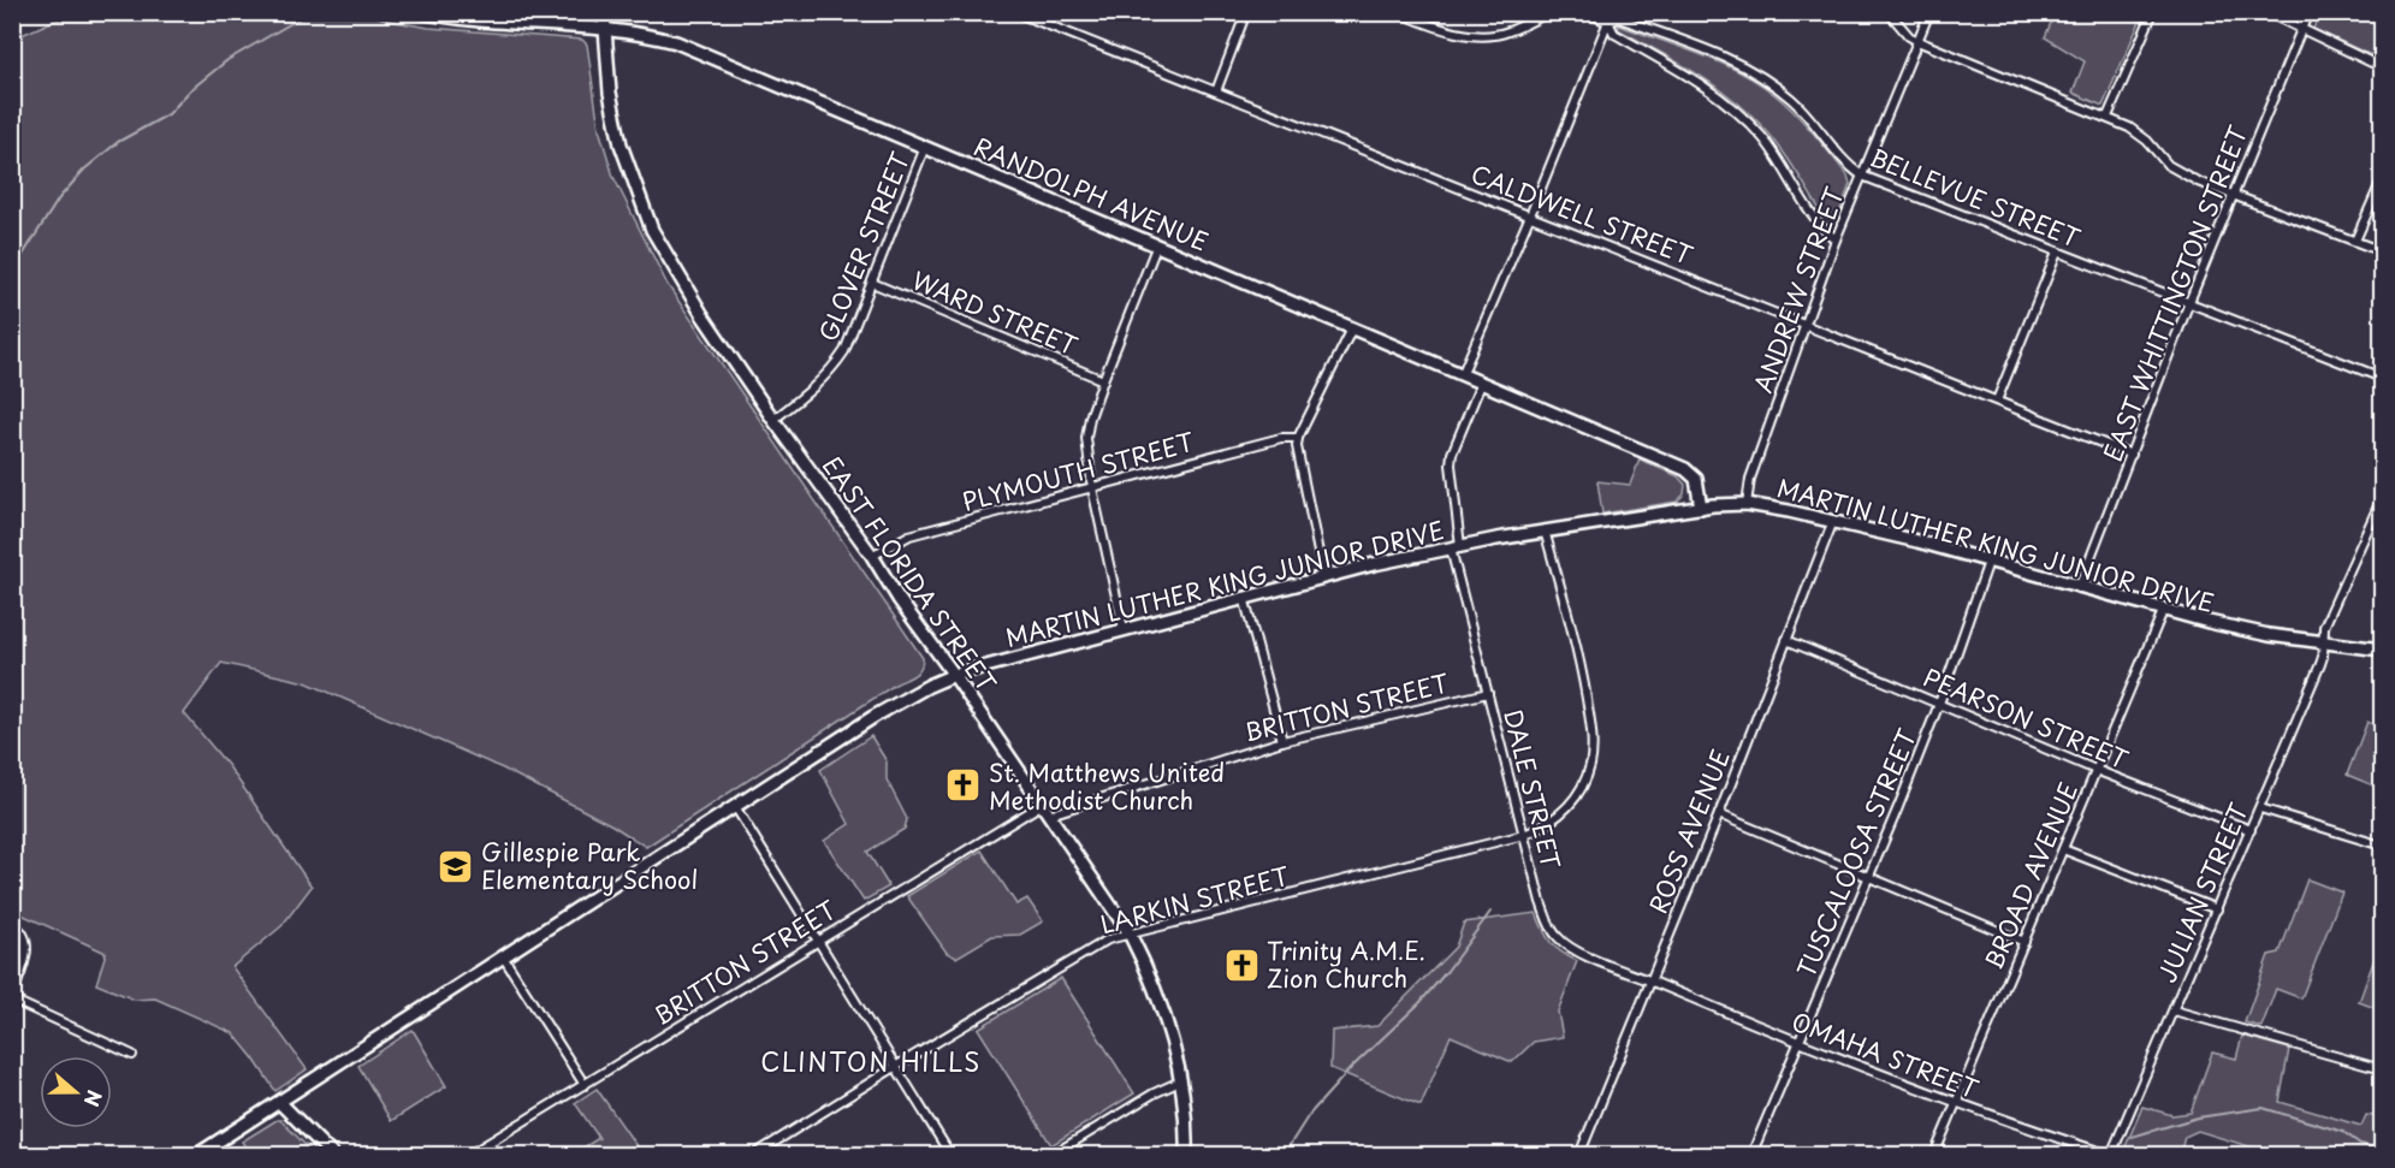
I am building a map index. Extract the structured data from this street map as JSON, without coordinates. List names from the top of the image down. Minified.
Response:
{"streets":{"main road":["RANDOLPH AVENUE","MARTIN LUTHER KING JUNIOR DRIVE","EAST FLORIDA STREET"],"street":["BELLEVUE STREET","CALDWELL STREET","GLOVER STREET","ANDREW STREET","EAST WHITTINGTON STREET","WARD STREET","PLYMOUTH STREET","BRITTON STREET","PEARSON STREET","DALE STREET","ROSS AVENUE","TUSCALOOSA STREET","BROAD AVENUE","JULIAN STREET","LARKIN STREET","OMAHA STREET"]},"crossings":[["RANDOLPH AVENUE","GLOVER STREET"],["RANDOLPH AVENUE","MARTIN LUTHER KING JUNIOR DRIVE"],["RANDOLPH AVENUE","EAST FLORIDA STREET"],["RANDOLPH AVENUE","DALE STREET"],["BELLEVUE STREET","ANDREW STREET"],["BELLEVUE STREET","EAST WHITTINGTON STREET"],["CALDWELL STREET","ANDREW STREET"],["CALDWELL STREET","EAST WHITTINGTON STREET"],["GLOVER STREET","WARD STREET"],["GLOVER STREET","EAST FLORIDA STREET"],["ANDREW STREET","MARTIN LUTHER KING JUNIOR DRIVE"],["EAST WHITTINGTON STREET","MARTIN LUTHER KING JUNIOR DRIVE"],["PLYMOUTH STREET","EAST FLORIDA STREET"],["MARTIN LUTHER KING JUNIOR DRIVE","EAST FLORIDA STREET"],["MARTIN LUTHER KING JUNIOR DRIVE","DALE STREET"],["MARTIN LUTHER KING JUNIOR DRIVE","ROSS AVENUE"],["MARTIN LUTHER KING JUNIOR DRIVE","TUSCALOOSA STREET"],["MARTIN LUTHER KING JUNIOR DRIVE","BROAD AVENUE"],["MARTIN LUTHER KING JUNIOR DRIVE","JULIAN STREET"],["MARTIN LUTHER KING JUNIOR DRIVE","LARKIN STREET"],["EAST FLORIDA STREET","BRITTON STREET"],["EAST FLORIDA STREET","LARKIN STREET"],["BRITTON STREET","DALE STREET"],["PEARSON STREET","ROSS AVENUE"],["PEARSON STREET","TUSCALOOSA STREET"],["PEARSON STREET","BROAD AVENUE"],["PEARSON STREET","JULIAN STREET"],["DALE STREET","ROSS AVENUE"],["DALE STREET","LARKIN STREET"],["DALE STREET","OMAHA STREET"],["ROSS AVENUE","OMAHA STREET"],["TUSCALOOSA STREET","OMAHA STREET"],["BROAD AVENUE","OMAHA STREET"],["JULIAN STREET","OMAHA STREET"]],"districts":["CLINTON HILLS"],"places":{"church":["St. Matthews United Methodist Church","Trinity A.M.E. Zion Church"],"school or university":["Gillespie Park Elementary School"]},"north":"right"}
